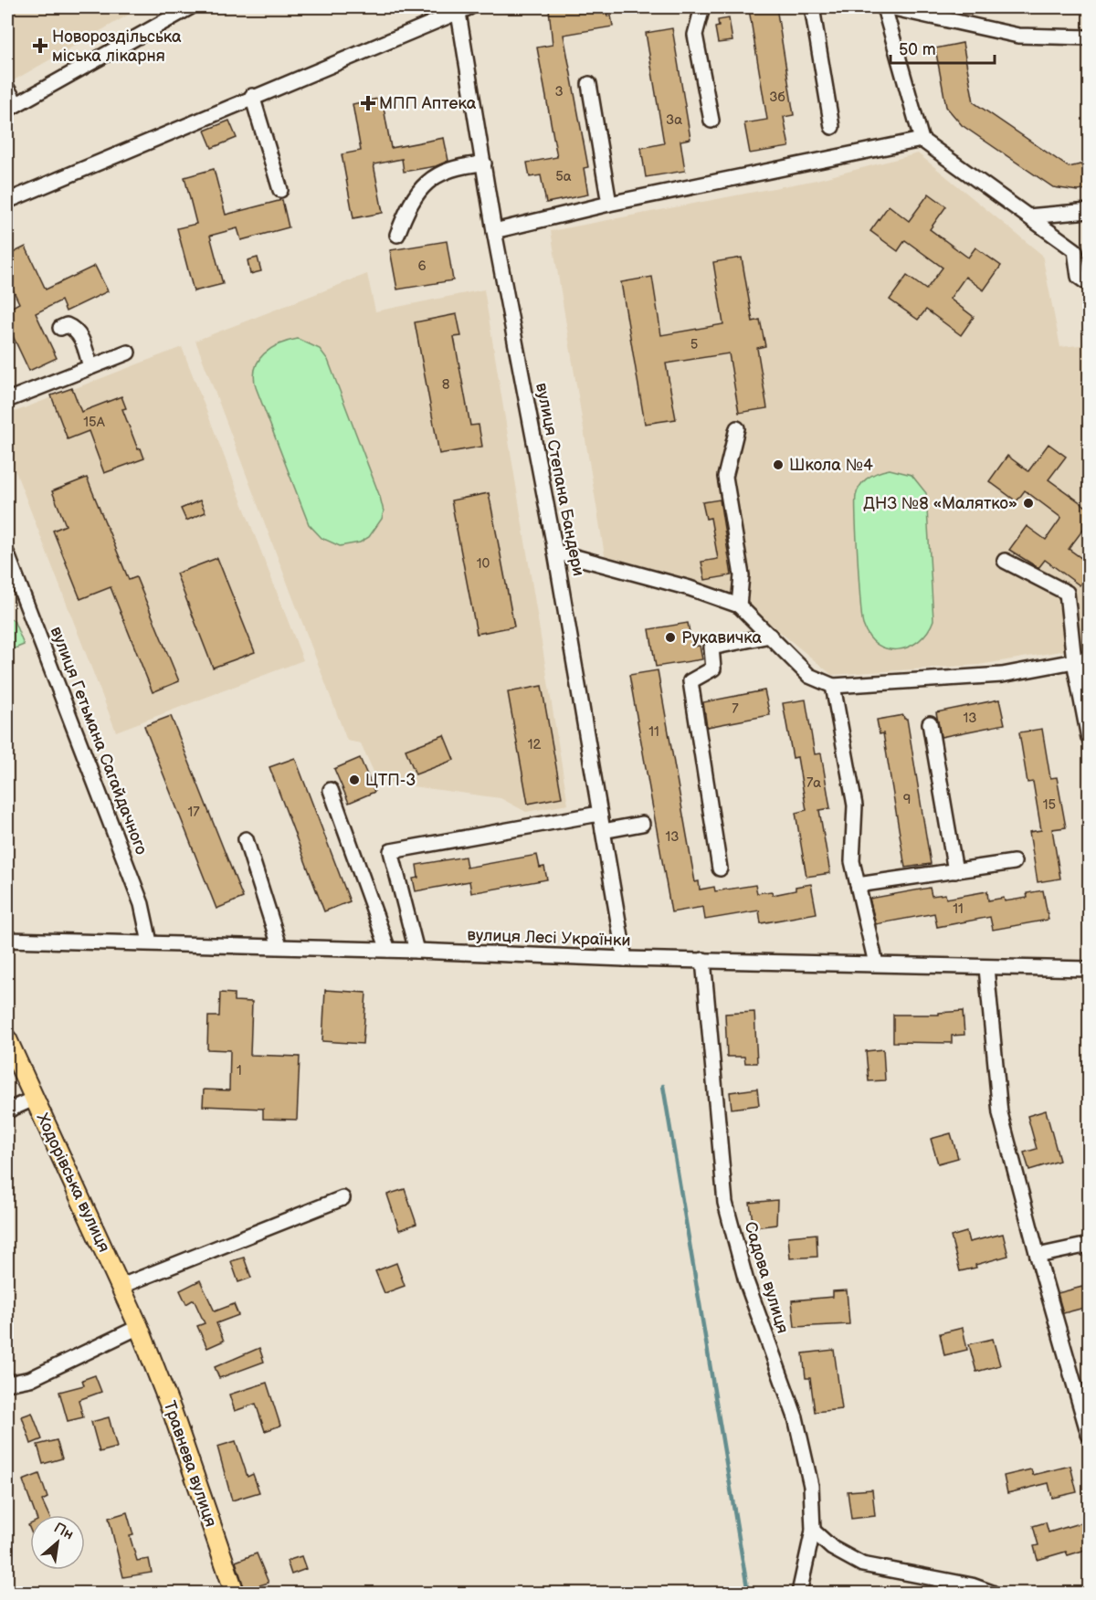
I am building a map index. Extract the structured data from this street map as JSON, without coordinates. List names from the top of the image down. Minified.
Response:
{"streets":{"main road":["Ходорівська вулиця","Травнева вулиця"],"street":["вулиця Степана Бандери","вулиця Гетьмана Сагайдачного","вулиця Лесі Українки","Садова вулиця"]},"crossings":[["вулиця Степана Бандери","вулиця Лесі Українки"],["вулиця Гетьмана Сагайдачного","вулиця Лесі Українки"],["вулиця Лесі Українки","Садова вулиця"],["Ходорівська вулиця","Травнева вулиця"]],"places":{"health":["Новороздільська міська лікарня","МПП Аптека"],"other":["Школа №4","ДНЗ №8 «Малятко»","Рукавичка","ЦТП-3"]},"house_numbers":["3","3б","3а","5а","6","5","8","15А","10","7","13","11","12","7а","9","15","17","13","11","1"],"scale_bar":"50 m","north":"top right"}
